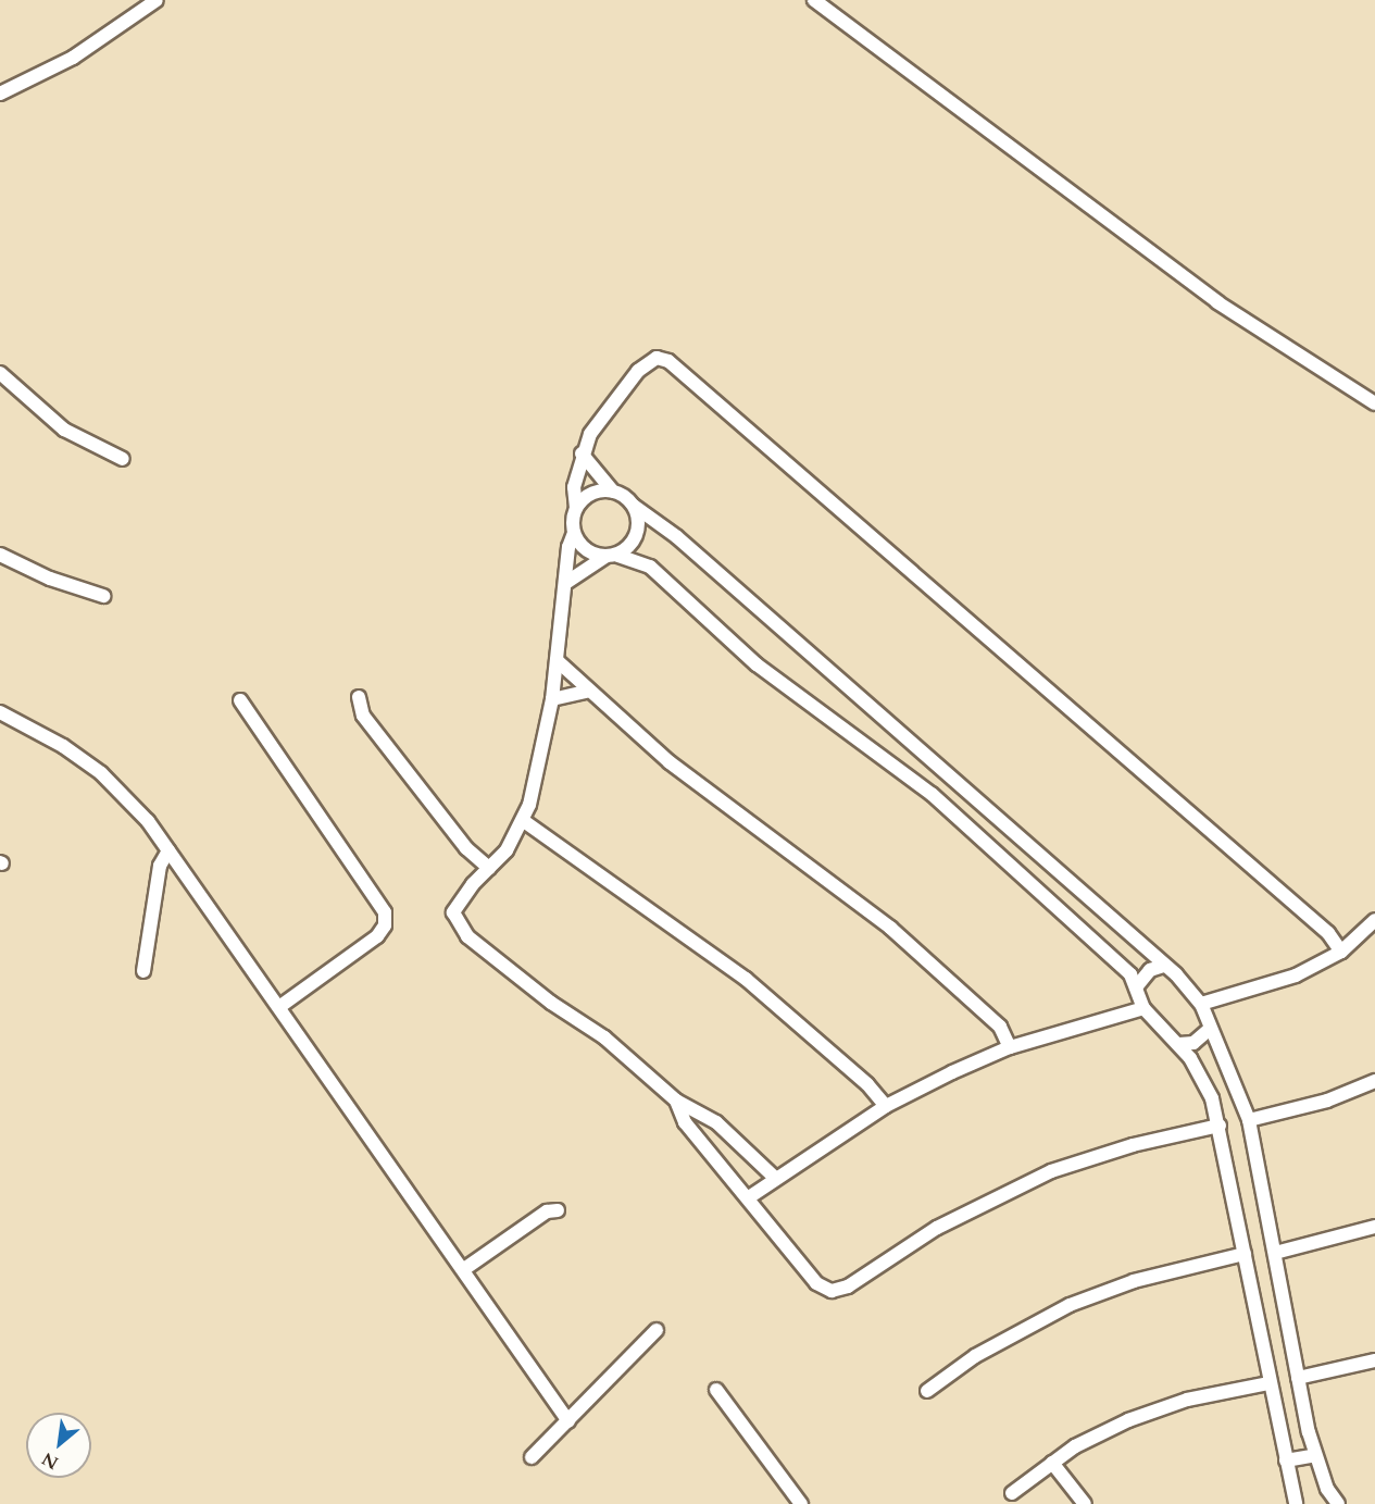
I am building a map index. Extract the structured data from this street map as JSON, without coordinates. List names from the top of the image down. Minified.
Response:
{"north":"bottom left"}
